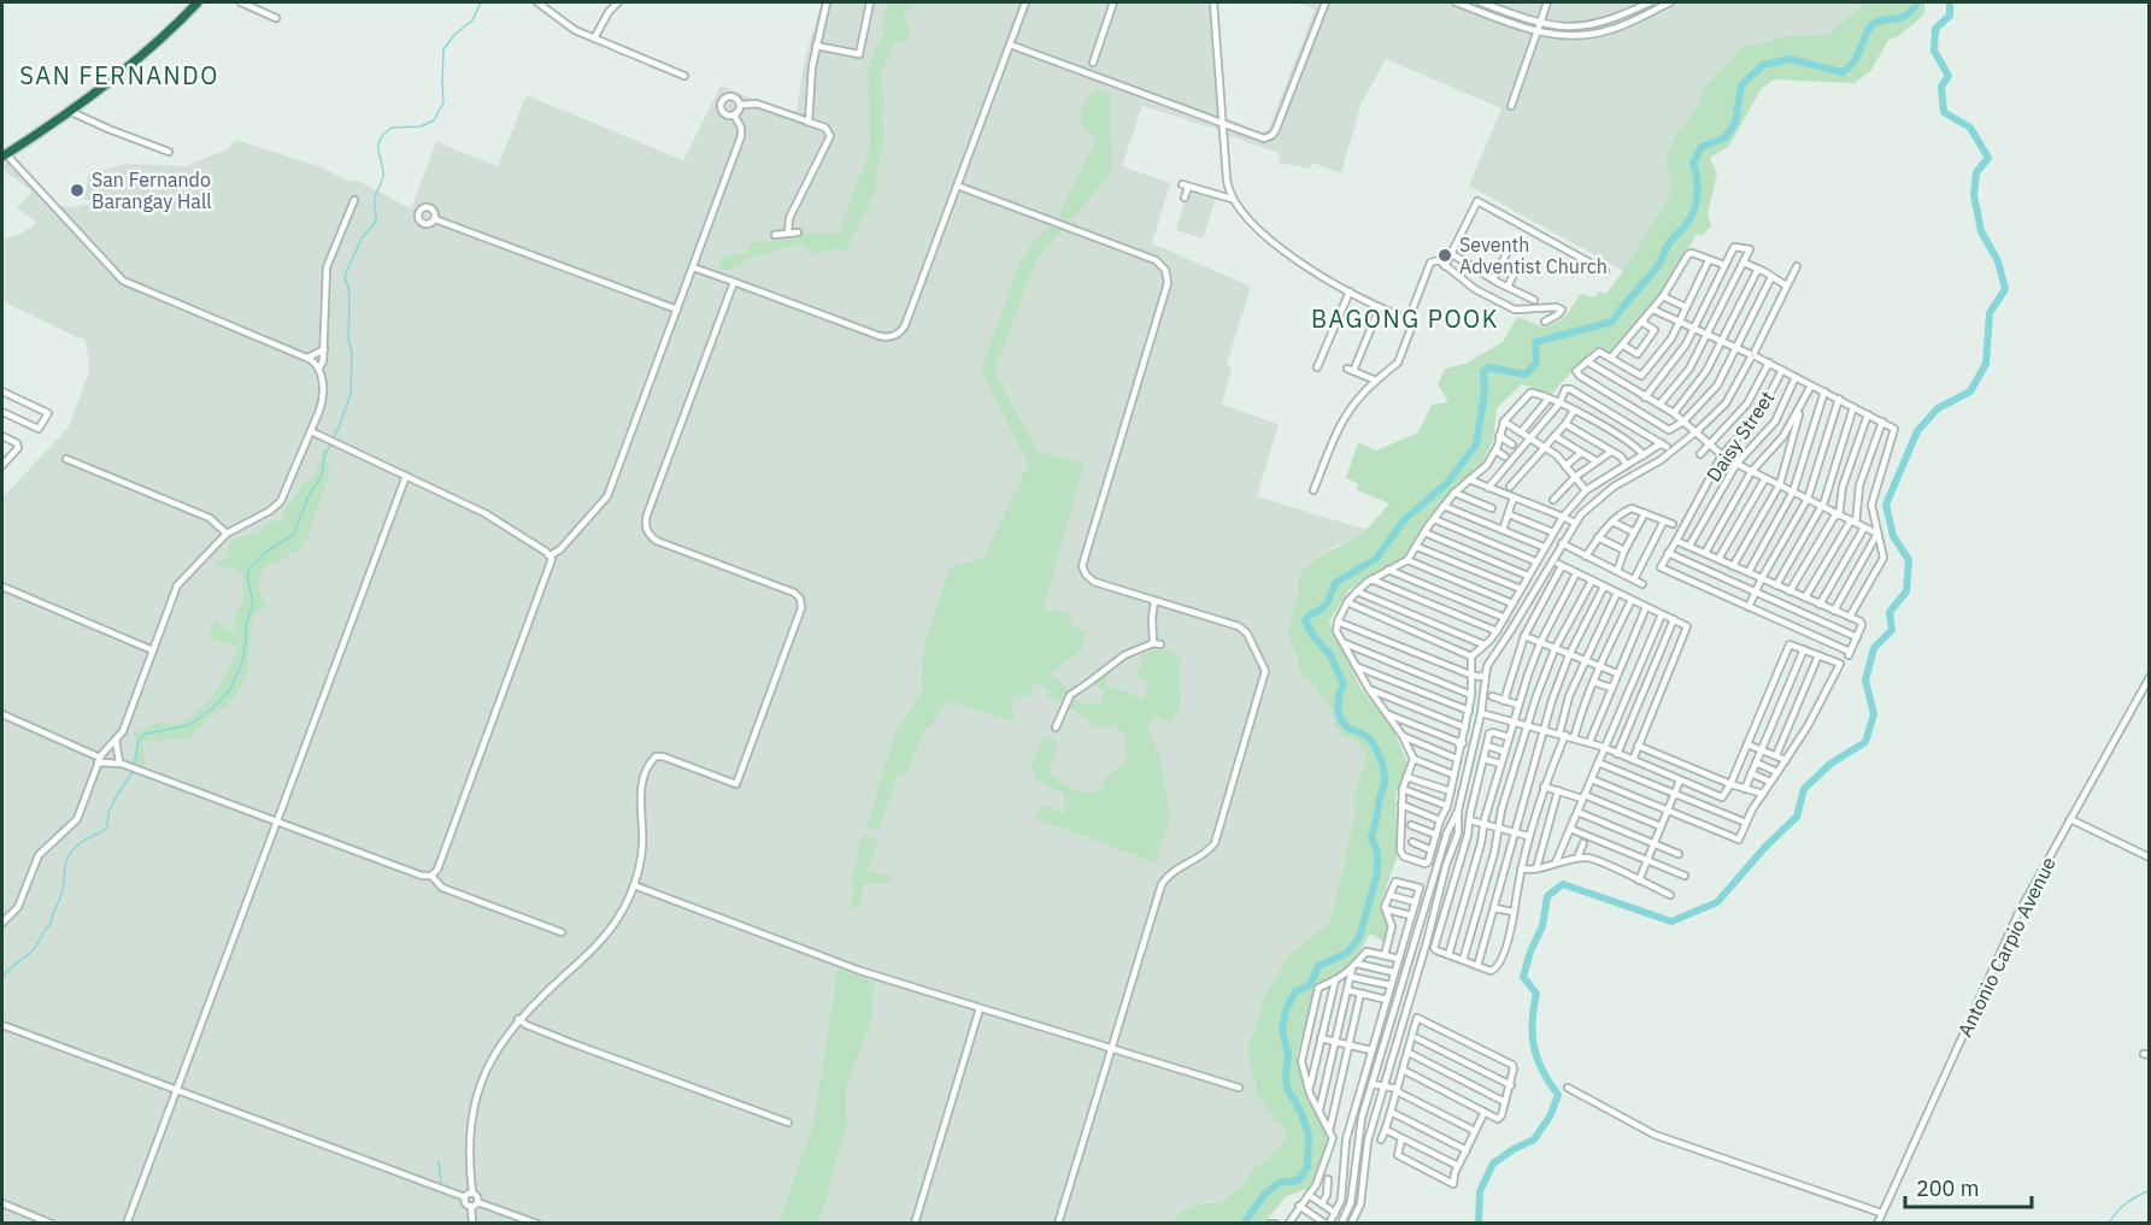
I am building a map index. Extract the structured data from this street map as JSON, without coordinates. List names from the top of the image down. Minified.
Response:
{"streets":{"street":["Daisy Street","Antonio Carpio Avenue"]},"districts":["SAN FERNANDO","BAGONG POOK"],"places":["San Fernando Barangay Hall","Seventh Adventist Church"],"scale_bar":"200 m"}
